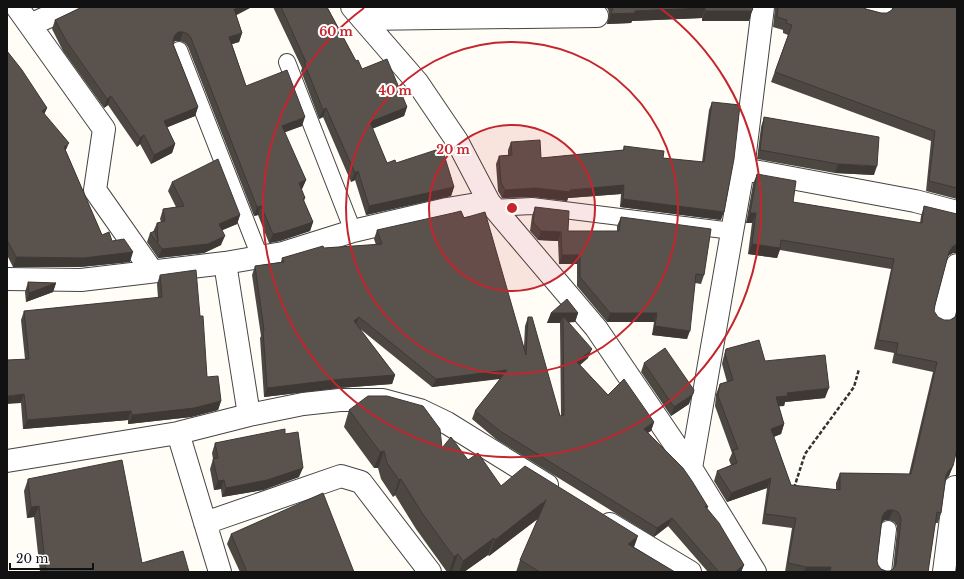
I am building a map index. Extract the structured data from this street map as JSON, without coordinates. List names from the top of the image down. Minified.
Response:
{"scale_bar":"20 m","rings":["60 m","40 m","20 m"]}
